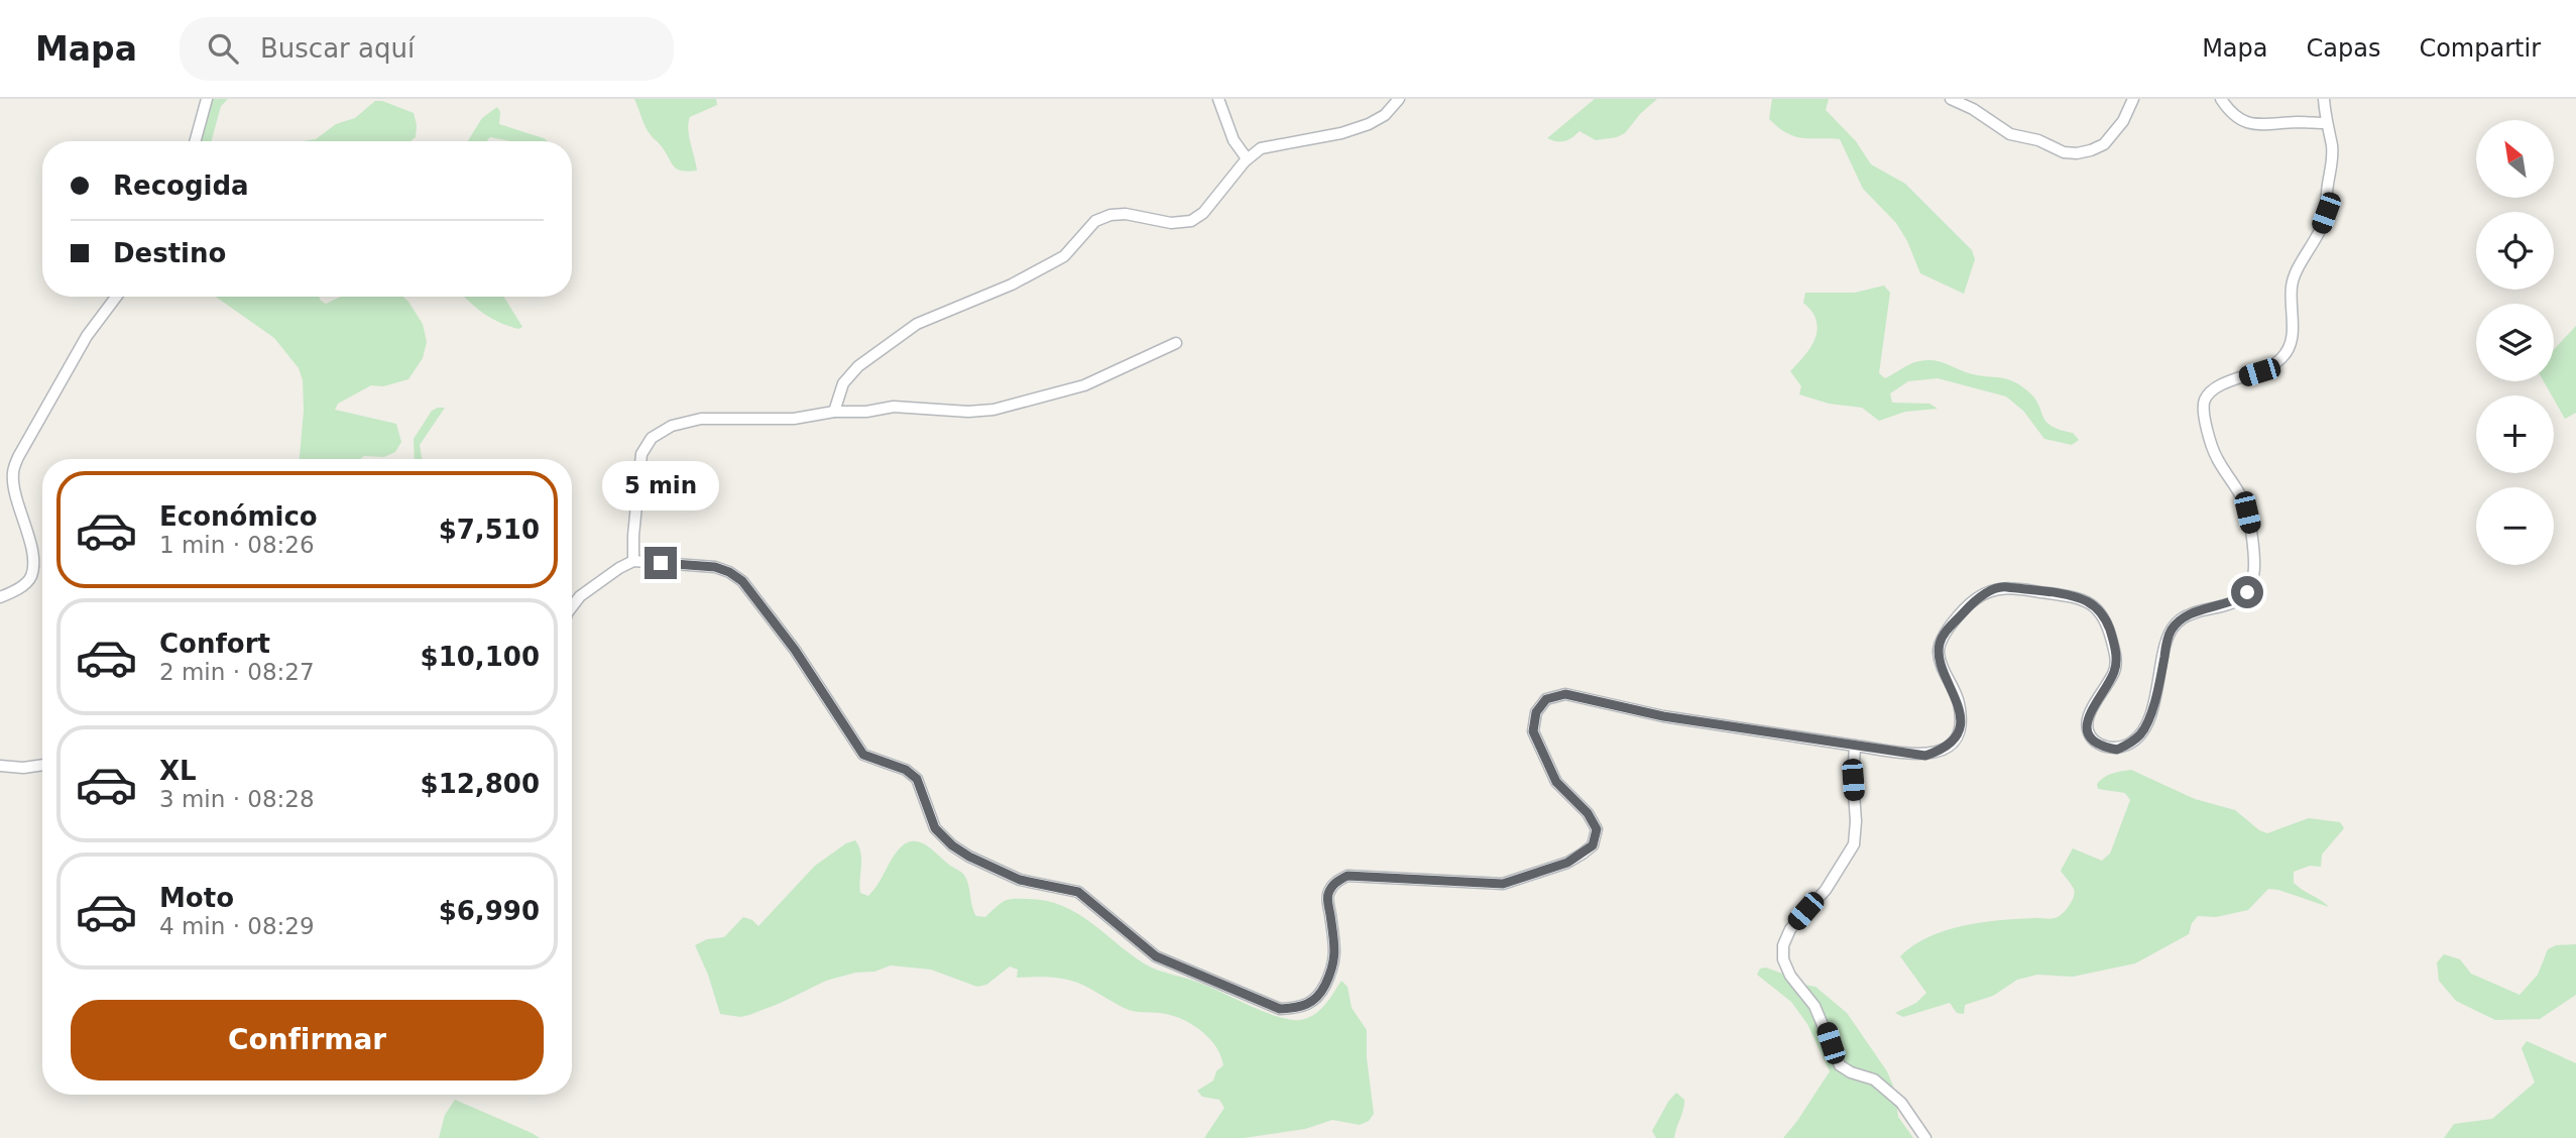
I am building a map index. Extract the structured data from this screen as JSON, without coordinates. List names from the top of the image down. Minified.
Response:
{"north":"top left","page":{"header":"Mapa","search":"Buscar aquí","nav":["Mapa","Capas","Compartir"],"map_buttons":["+","−"],"banner":["Recogida","Destino"],"bubble":"5 min","list":[{"name":"Económico","note":"1 min · 08:26","value":"$7,510"},{"name":"Confort","note":"2 min · 08:27","value":"$10,100"},{"name":"XL","note":"3 min · 08:28","value":"$12,800"},{"name":"Moto","note":"4 min · 08:29","value":"$6,990"}],"buttons":"Confirmar"}}
